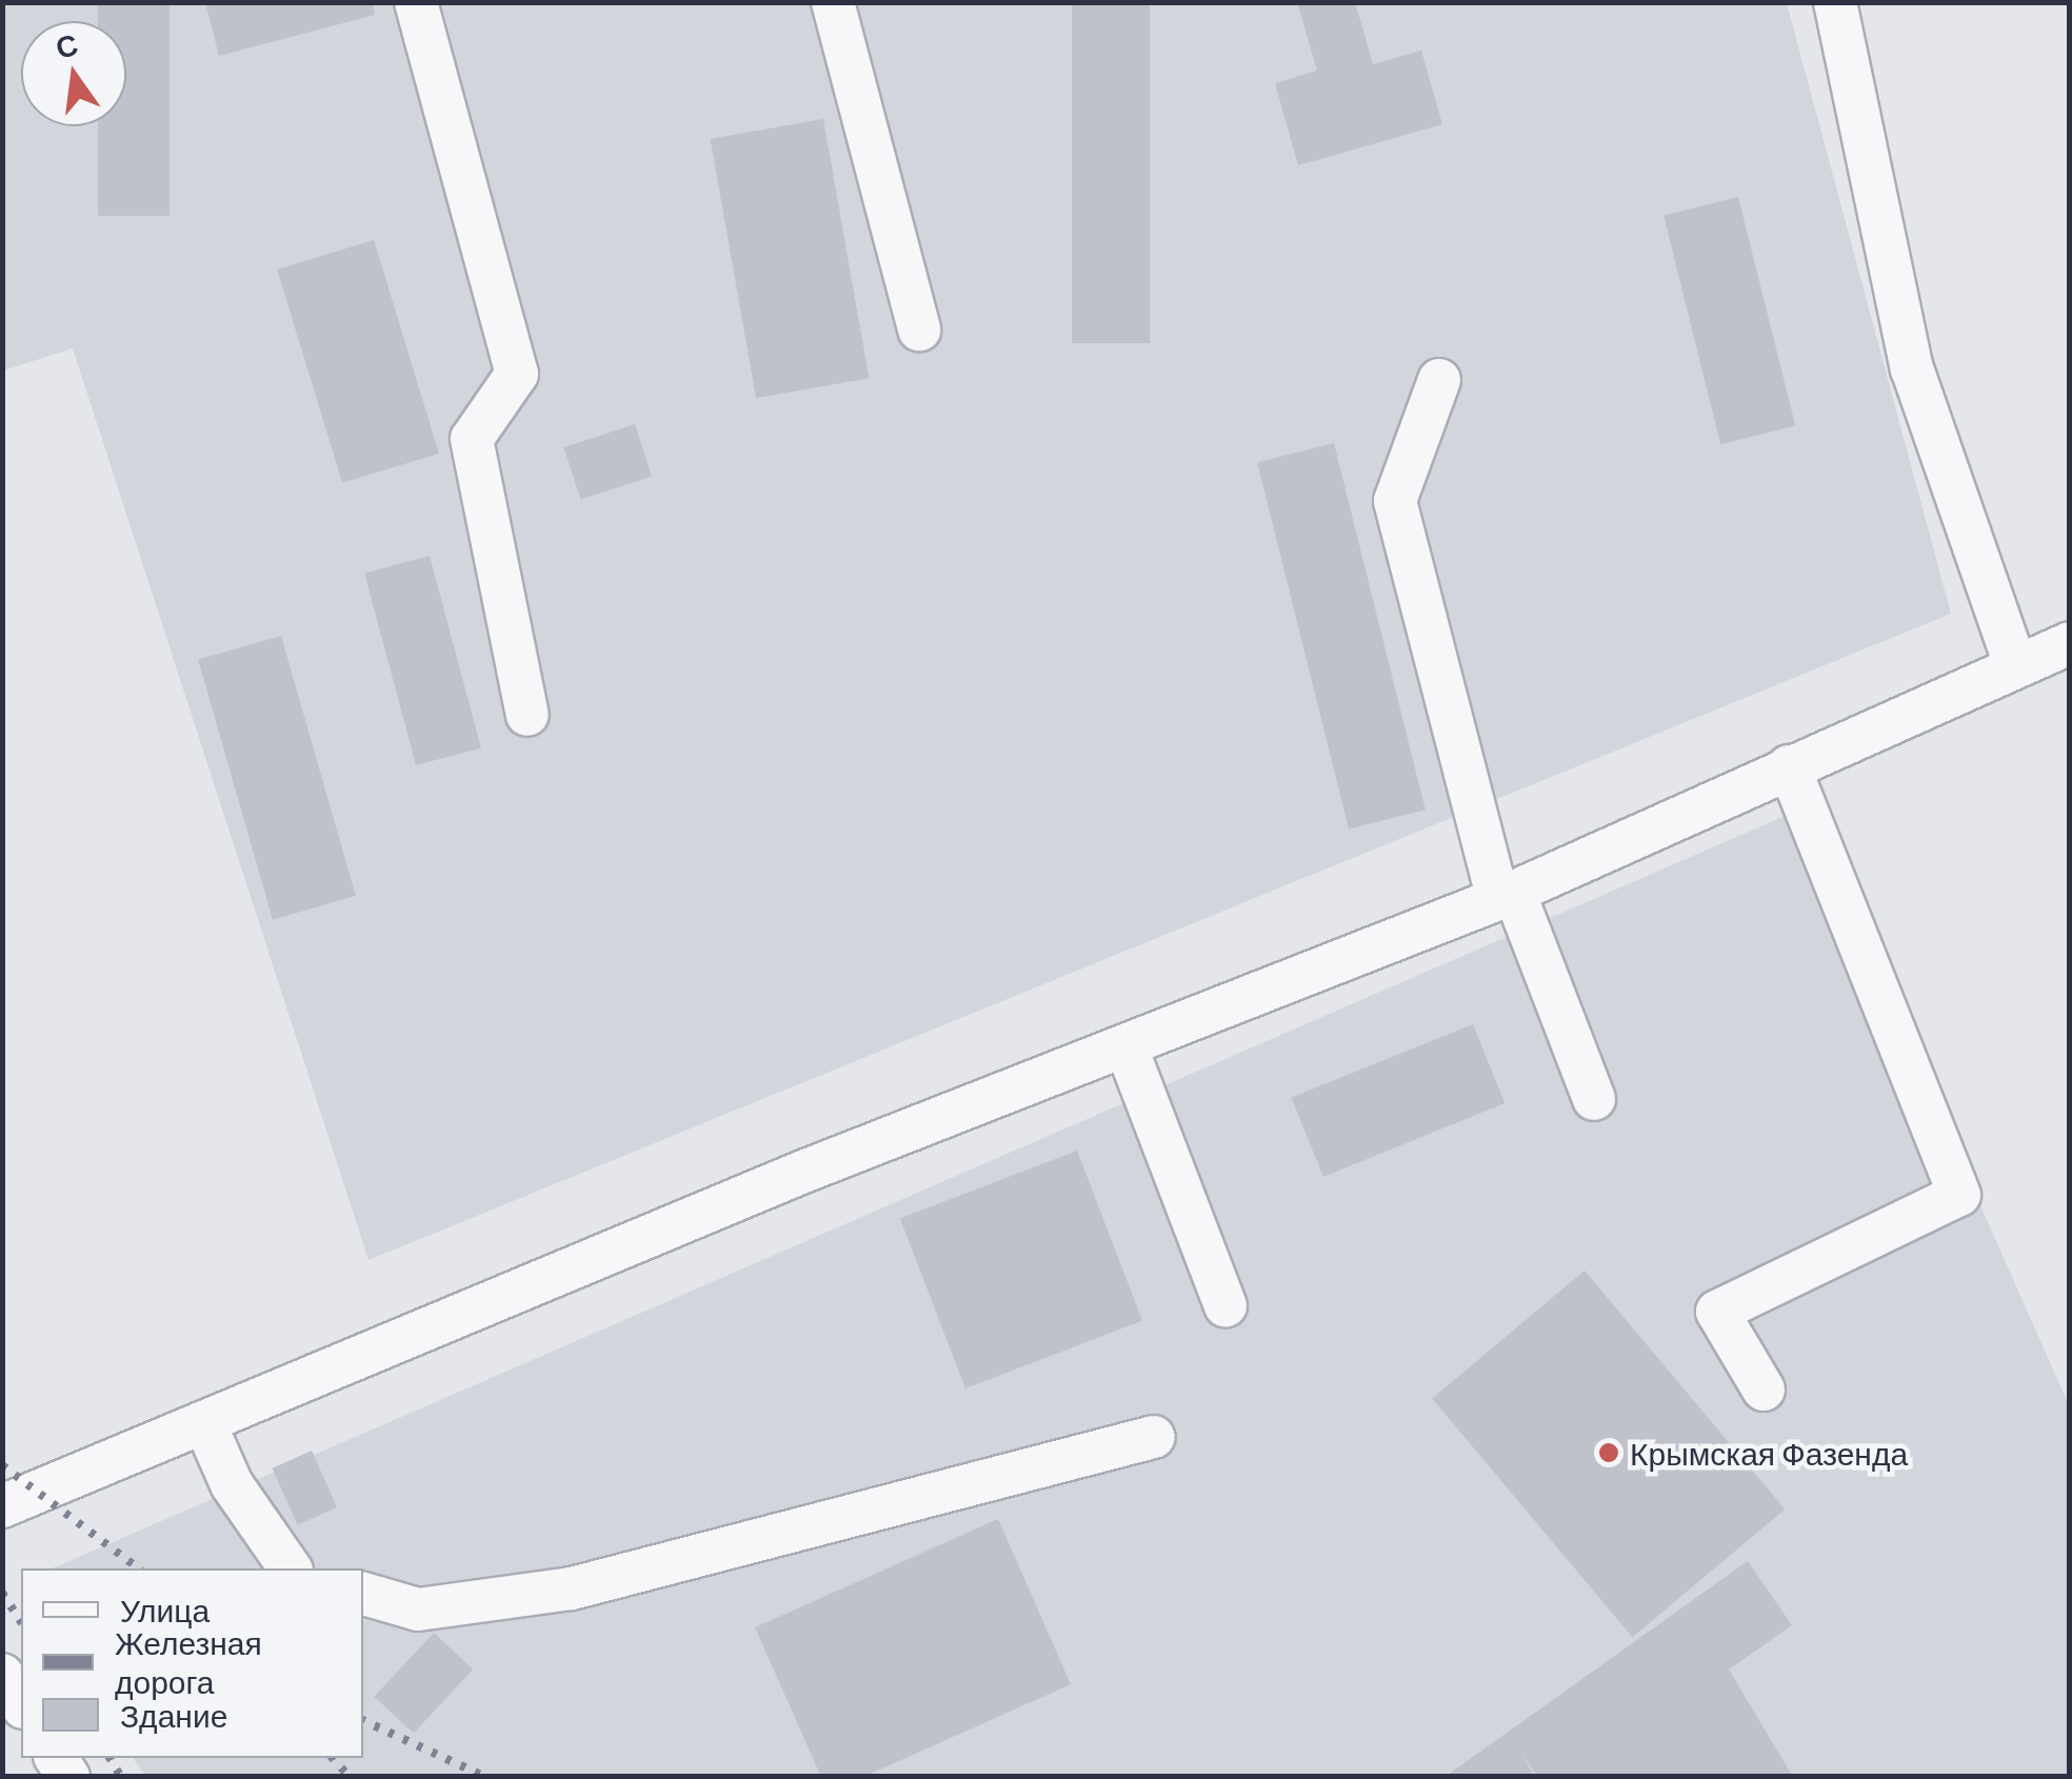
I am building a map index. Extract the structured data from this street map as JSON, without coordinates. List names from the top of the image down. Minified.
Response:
{"places":["Крымская Фазенда"],"legend":["Улица","Железная дорога","Здание"],"north":"top"}
